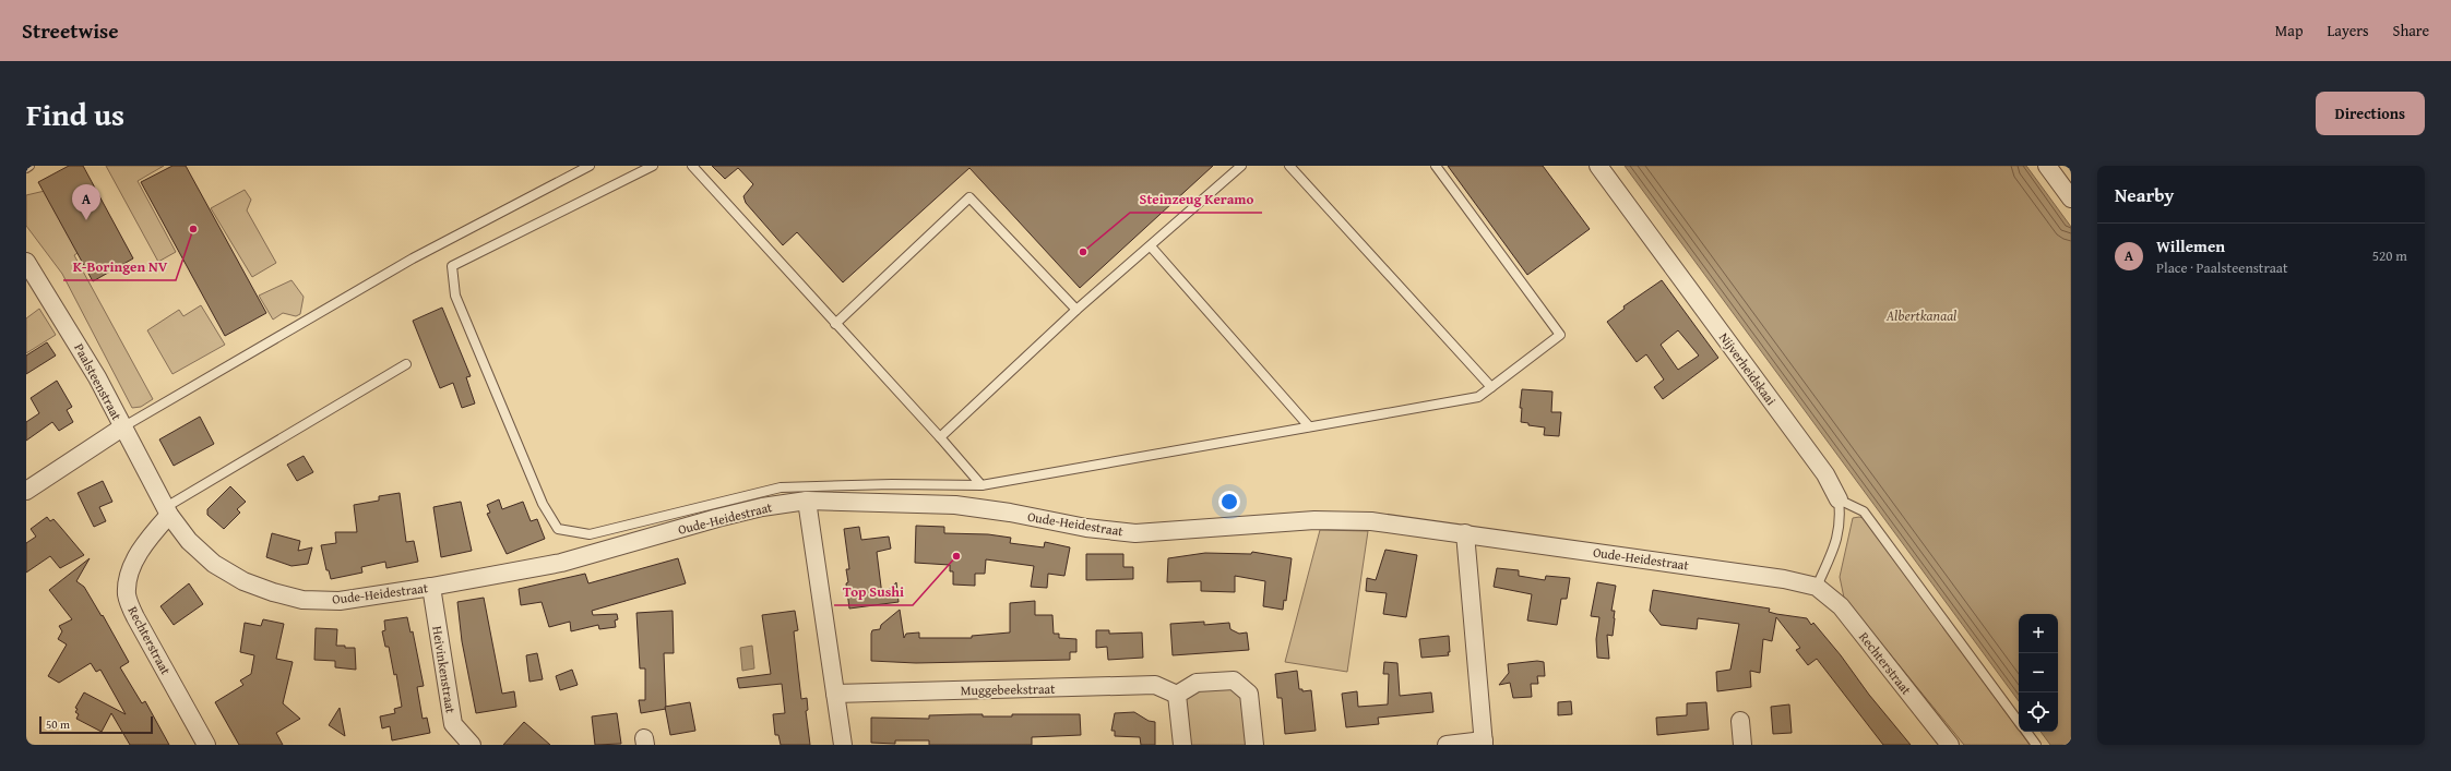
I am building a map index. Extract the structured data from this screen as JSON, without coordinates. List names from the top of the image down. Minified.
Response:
{"streets":{"street":["Nijverheidskaai","Paalsteenstraat","Oude-Heidestraat","Rechterstraat","Heivinkenstraat","Muggebeekstraat"]},"crossings":[["Nijverheidskaai","Oude-Heidestraat"],["Nijverheidskaai","Rechterstraat"],["Paalsteenstraat","Oude-Heidestraat"],["Oude-Heidestraat","Rechterstraat"],["Oude-Heidestraat","Heivinkenstraat"]],"water":["Albertkanaal"],"places":["K-Boringen NV","Steinzeug Keramo","Top Sushi"],"scale_bar":"50 m","page":{"header":"Streetwise","nav":["Map","Layers","Share"],"title":"Find us","buttons":"Directions","heading":"Nearby","pins":"A","list":[{"mark":"A","name":"Willemen","note":"Place · Paalsteenstraat","value":"520 m"}],"map_buttons":["+","−"],"scale":"50 m"}}
